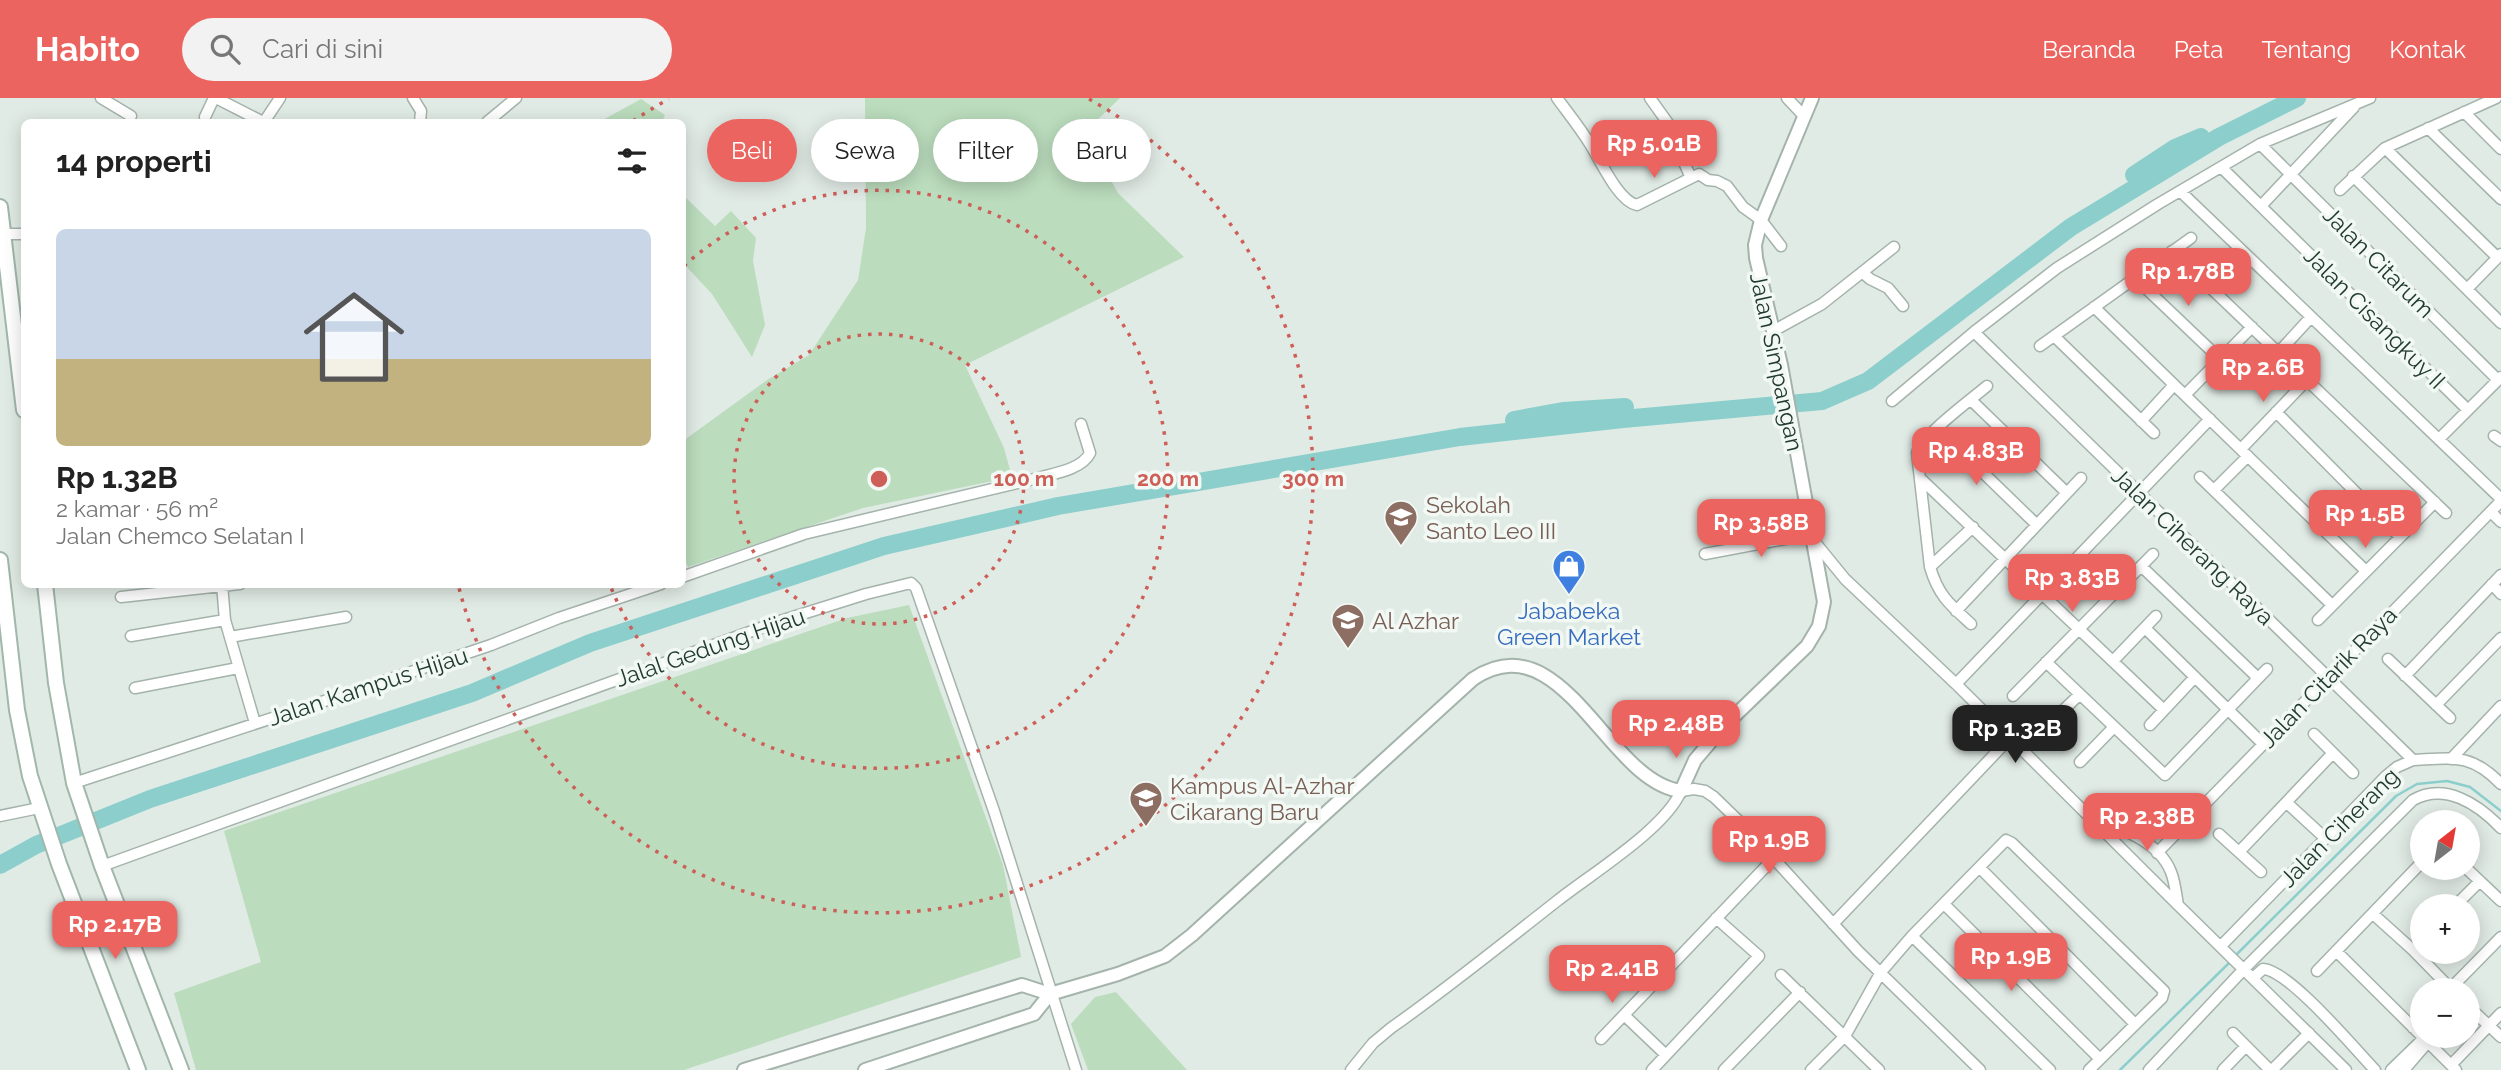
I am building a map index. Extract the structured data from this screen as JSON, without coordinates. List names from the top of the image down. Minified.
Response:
{"streets":{"street":["Jalan Citarum","Jalan Cisangkuy II","Jalan Simpangan","Jalan Ciherang Raya","Jalal Gedung Hijau","Jalan Citarik Raya","Jalan Kampus Hijau","Jalan Ciherang"]},"crossings":[["Jalan Ciherang Raya","Jalan Citarik Raya"],["Jalan Ciherang Raya","Jalan Ciherang"]],"places":{"school or university":["Sekolah Santo Leo III","Al Azhar","Kampus Al-Azhar Cikarang Baru"],"shop":["Jababeka Green Market"]},"north":"top right","page":{"header":"Habito","search":"Cari di sini","nav":["Beranda","Peta","Tentang","Kontak"],"chip":["Beli","Sewa","Filter","Baru"],"heading":"14 properti","price":["Rp 5.01B","Rp 1.78B","Rp 2.6B","Rp 4.83B","Rp 1.5B","Rp 3.58B","Rp 3.83B","Rp 2.48B","Rp 1.32B","Rp 2.38B","Rp 1.9B","Rp 2.17B","Rp 1.9B","Rp 2.41B"],"list":[{"name":"Rp 1.32B","note":"2 kamar · 56 m² · Jalan Chemco Selatan I"}],"map_buttons":["+","−"]},"rings":["100 m","200 m","300 m"]}
